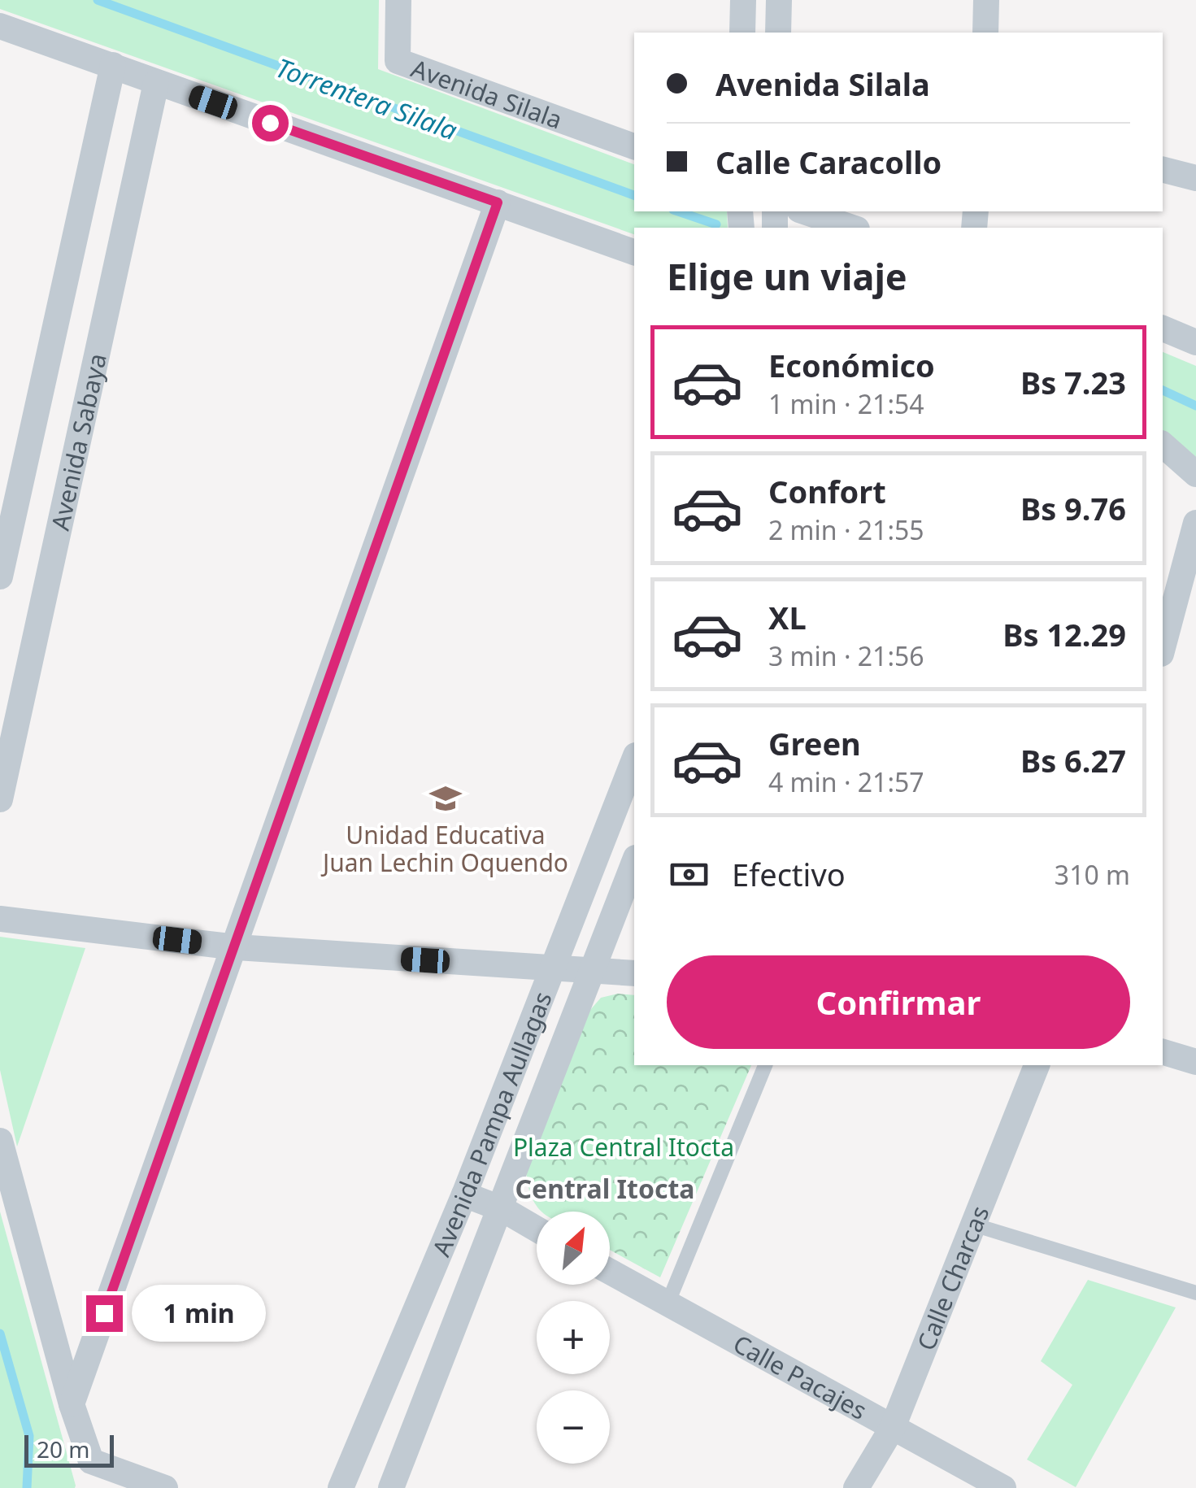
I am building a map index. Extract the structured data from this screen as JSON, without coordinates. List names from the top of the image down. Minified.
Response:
{"streets":{"street":["Avenida Silala","Avenida Sabaya","Avenida Pampa Aullagas","Calle Charcas","Calle Pacajes"]},"crossings":[["Calle Charcas","Calle Pacajes"]],"districts":["Central Itocta"],"water":["Torrentera Silala"],"parks":["Plaza Central Itocta"],"places":{"school or university":["Unidad Educativa Juan Lechin Oquendo"]},"scale_bar":"20 m","north":"top right","page":{"banner":["Avenida Silala","Calle Caracollo"],"heading":"Elige un viaje","list":[{"name":"Económico","note":"1 min · 21:54","value":"Bs 7.23"},{"name":"Confort","note":"2 min · 21:55","value":"Bs 9.76"},{"name":"XL","note":"3 min · 21:56","value":"Bs 12.29"},{"name":"Green","note":"4 min · 21:57","value":"Bs 6.27"}],"pay":["Efectivo","310 m"],"buttons":"Confirmar","map_buttons":["+","−"],"bubble":"1 min","scale":"20 m"}}
